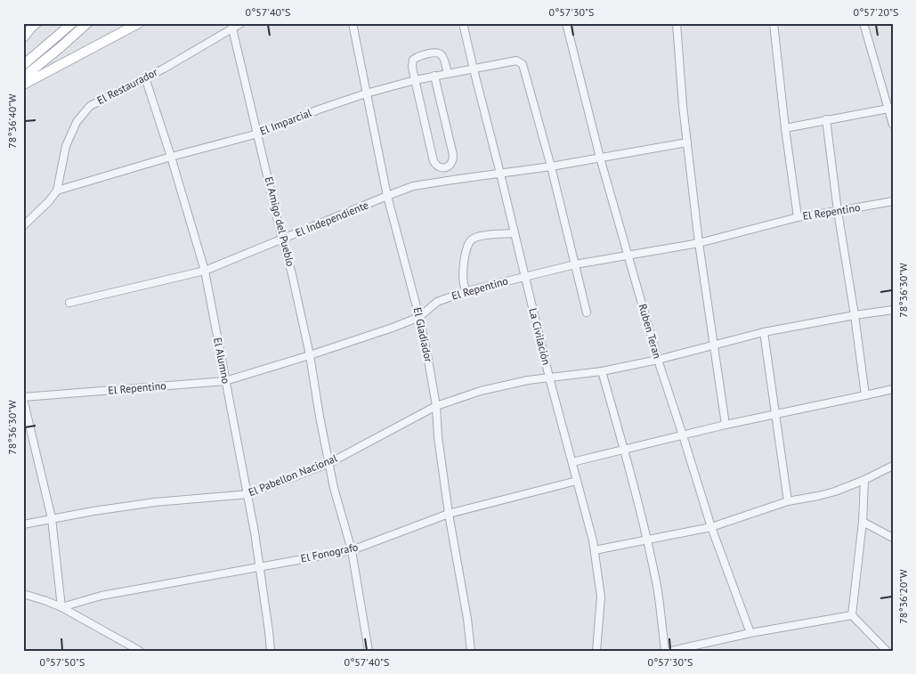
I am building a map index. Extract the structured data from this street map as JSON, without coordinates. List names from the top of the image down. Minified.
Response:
{"streets":{"street":["El Restaurador","El Imparcial","El Repentino","El Independiente","El Amigo del Pueblo","Ruben Teran","El Gladiador","La Civilación","El Alumno","El Pabellon Nacional","El Fonografo"]},"crossings":[["El Restaurador","El Imparcial"],["El Restaurador","El Amigo del Pueblo"],["El Restaurador","El Alumno"],["El Imparcial","El Independiente"],["El Imparcial","El Amigo del Pueblo"],["El Imparcial","El Gladiador"],["El Imparcial","La Civilación"],["El Imparcial","El Alumno"],["El Repentino","El Amigo del Pueblo"],["El Repentino","Ruben Teran"],["El Repentino","El Gladiador"],["El Repentino","La Civilación"],["El Repentino","El Alumno"],["El Independiente","El Amigo del Pueblo"],["El Independiente","Ruben Teran"],["El Independiente","El Gladiador"],["El Independiente","La Civilación"],["El Independiente","El Alumno"],["El Amigo del Pueblo","El Pabellon Nacional"],["Ruben Teran","El Pabellon Nacional"],["El Gladiador","El Pabellon Nacional"],["El Gladiador","El Fonografo"],["La Civilación","El Pabellon Nacional"],["La Civilación","El Fonografo"],["El Alumno","El Pabellon Nacional"],["El Alumno","El Fonografo"]],"coordinates":["0°57'40\"S","0°57'30\"S","0°57'20\"S","78°36'40\"W","78°36'30\"W","78°36'20\"W","0°57'50\"S"]}
